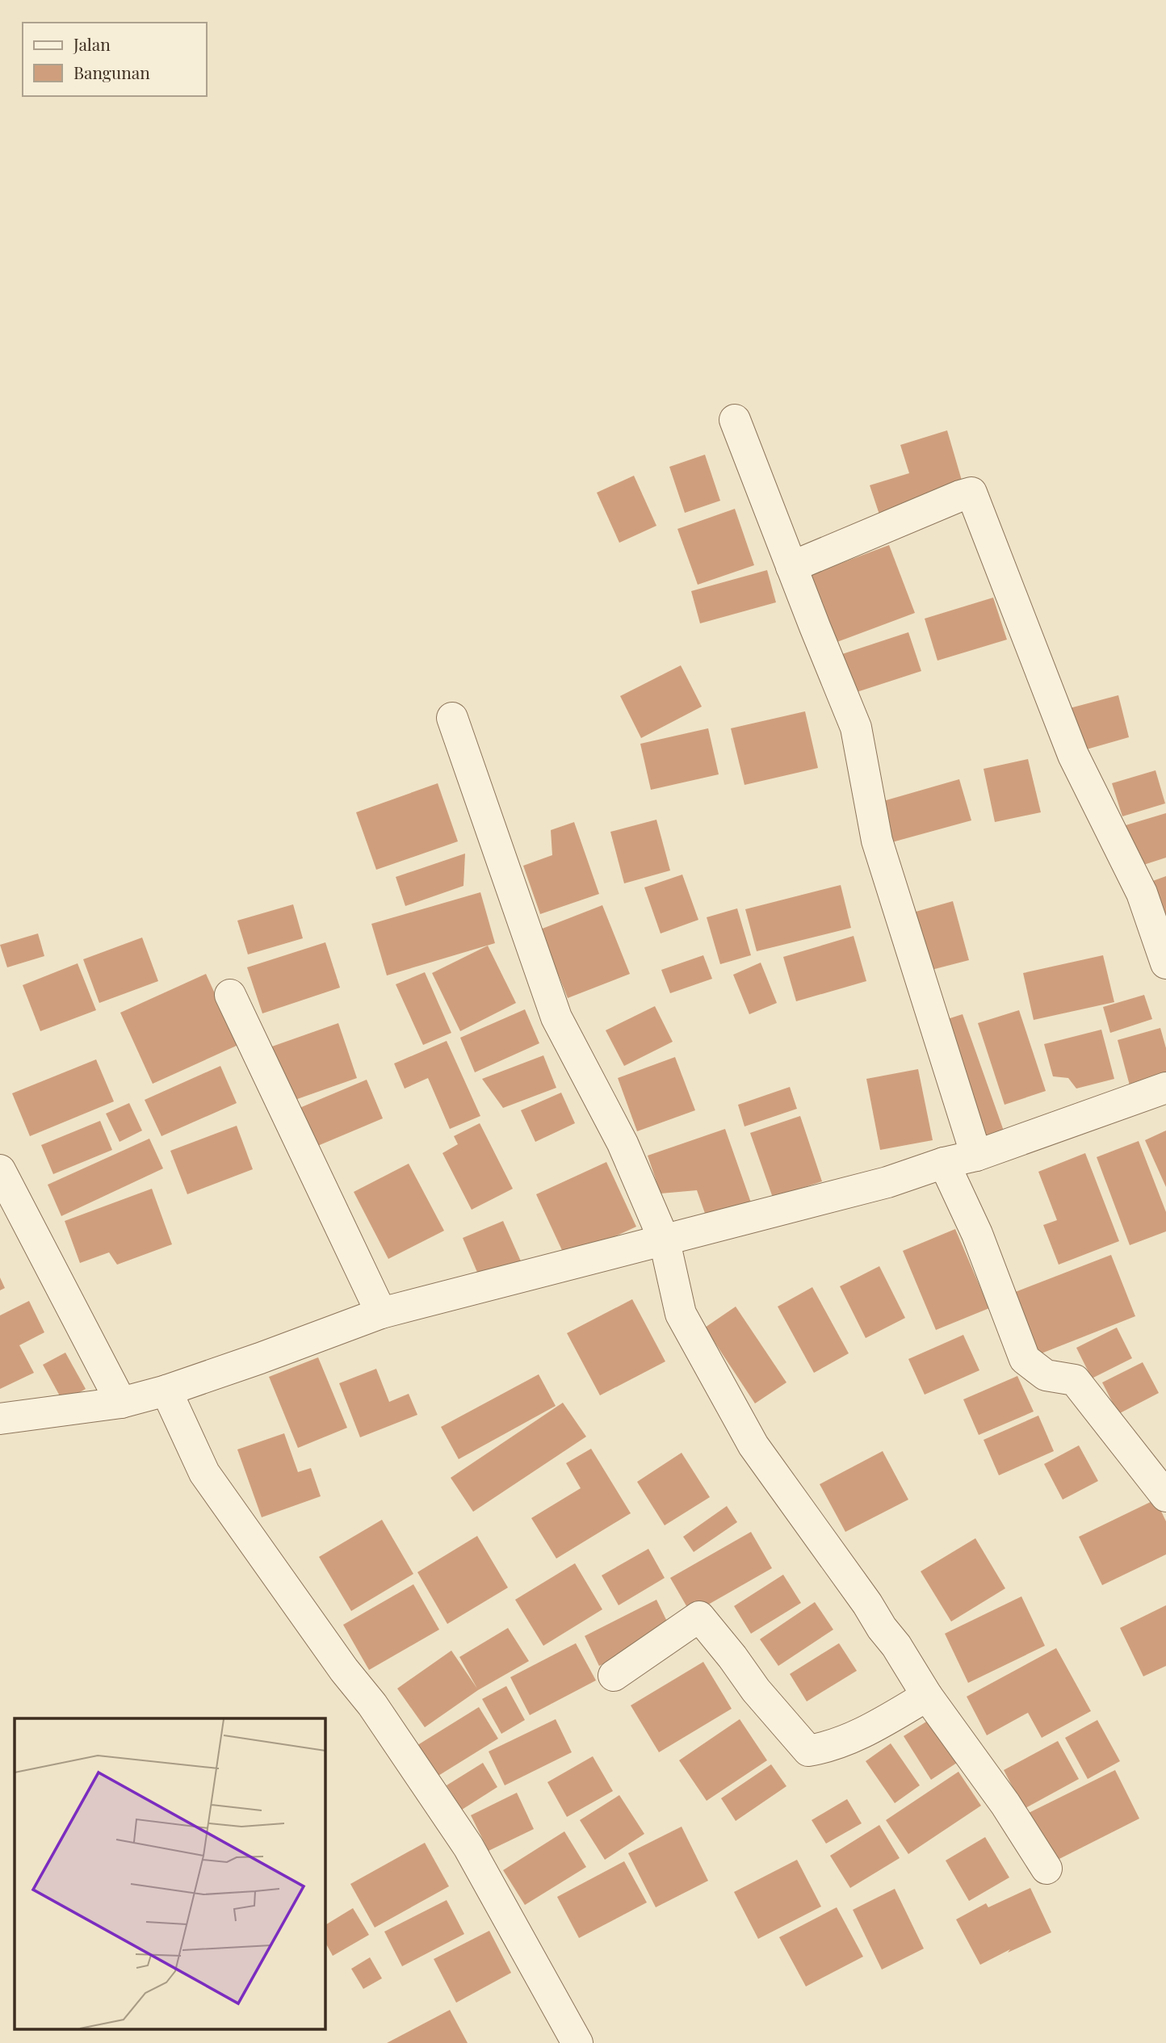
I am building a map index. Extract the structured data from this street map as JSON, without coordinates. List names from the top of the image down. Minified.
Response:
{"legend":["Jalan","Bangunan"]}
